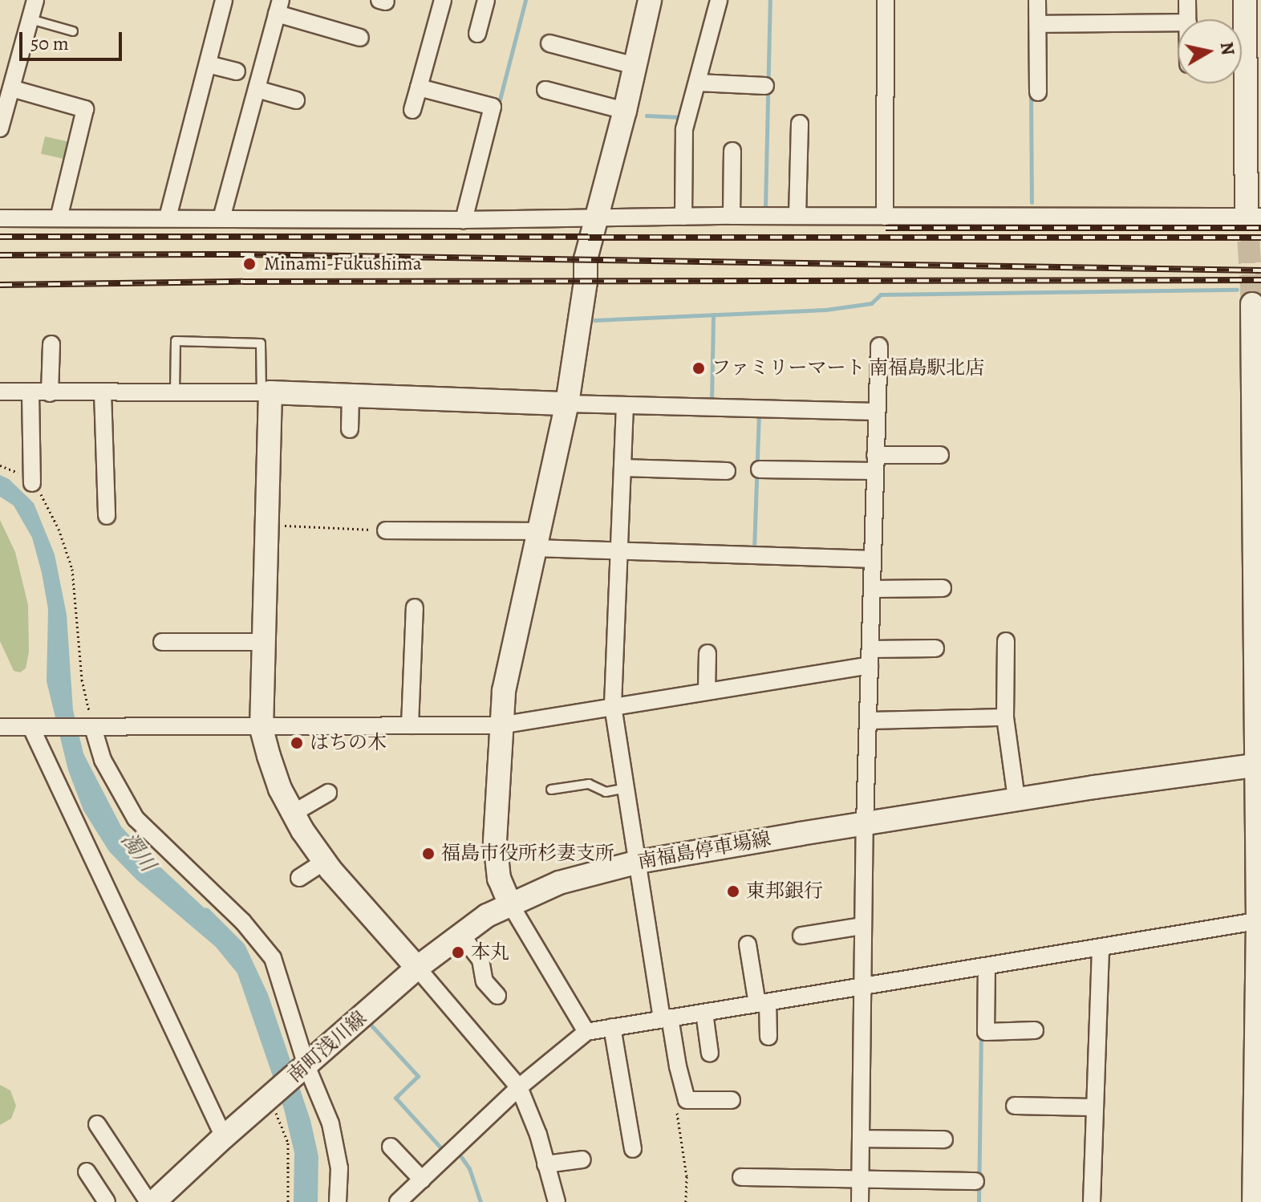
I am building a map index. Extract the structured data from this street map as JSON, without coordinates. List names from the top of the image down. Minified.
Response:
{"streets":{"street":["南福島停車場線","南町浅川線"]},"crossings":[["南福島停車場線","南町浅川線"]],"water":["濁川"],"places":["Minami-Fukushima","ファミリーマート 南福島駅北店","はちの木","福島市役所杉妻支所","東邦銀行","本丸"],"scale_bar":"50 m","north":"right"}
